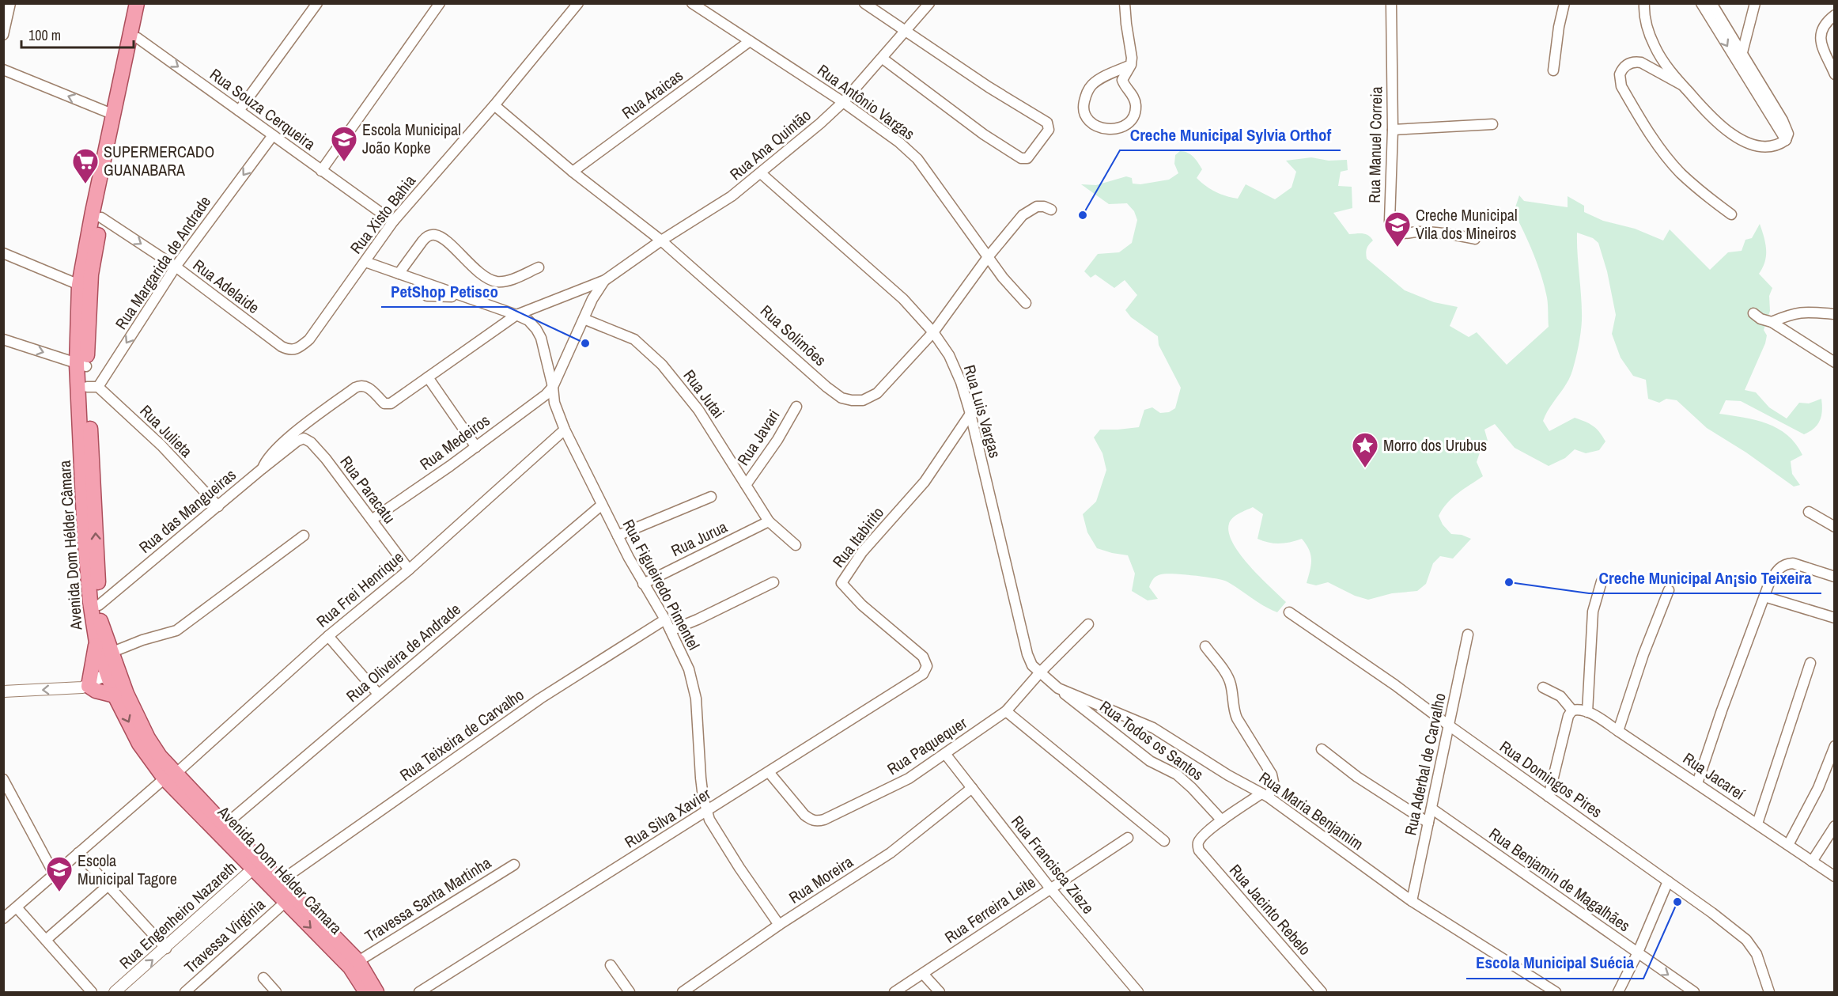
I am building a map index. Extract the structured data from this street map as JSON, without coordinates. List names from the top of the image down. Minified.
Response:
{"streets":{"main road":["Avenida Dom Hélder Câmara"],"street":["Rua Araicas","Rua Antônio Vargas","Rua Souza Cerqueira","Rua Ana Quintão","Rua Manuel Correia","Rua Xisto Bahia","Rua Margarida de Andrade","Rua Adelaide","Rua Solimões","Rua Jutai","Rua Luis Vargas","Rua Julieta","Rua Javari","Rua Medeiros","Rua Paracatu","Rua das Mangueiras","Rua Itabirito","Rua Jurua","Rua Figueiredo Pimentel","Rua Frei Henrique","Rua Oliveira de Andrade","Rua Teixeira de Carvalho","Rua Todos os Santos","Rua Paquequer","Rua Aderbal de Carvalho","Rua Jacareí","Rua Domingos Pires","Rua Maria Benjamim","Rua Silva Xavier","Rua Francisca Zieze","Rua Moreira","Rua Benjamin de Magalhães","Travessa Santa Martinha","Rua Ferreira Leite","Rua Jacinto Rebelo","Rua Engenheiro Nazareth","Travessa Virginia"]},"crossings":[["Rua Araicas","Rua Antônio Vargas"],["Rua Araicas","Rua Solimões"],["Rua Antônio Vargas","Rua Ana Quintão"],["Rua Antônio Vargas","Rua Solimões"],["Rua Souza Cerqueira","Rua Xisto Bahia"],["Rua Souza Cerqueira","Rua Margarida de Andrade"],["Rua Souza Cerqueira","Avenida Dom Hélder Câmara"],["Rua Ana Quintão","Rua Solimões"],["Rua Ana Quintão","Rua Luis Vargas"],["Rua Xisto Bahia","Rua Adelaide"],["Rua Xisto Bahia","Rua Solimões"],["Rua Xisto Bahia","Rua Figueiredo Pimentel"],["Rua Margarida de Andrade","Rua Adelaide"],["Rua Margarida de Andrade","Rua Julieta"],["Rua Margarida de Andrade","Avenida Dom Hélder Câmara"],["Rua Adelaide","Avenida Dom Hélder Câmara"],["Rua Solimões","Rua Luis Vargas"],["Rua Jutai","Rua Javari"],["Rua Jutai","Rua Jurua"],["Rua Luis Vargas","Rua Itabirito"],["Rua Luis Vargas","Rua Paquequer"],["Rua Luis Vargas","Rua Maria Benjamim"],["Rua Julieta","Rua das Mangueiras"],["Rua Julieta","Avenida Dom Hélder Câmara"],["Rua Medeiros","Rua Paracatu"],["Rua Medeiros","Rua Figueiredo Pimentel"],["Rua Paracatu","Rua das Mangueiras"],["Rua Paracatu","Rua Frei Henrique"],["Rua das Mangueiras","Avenida Dom Hélder Câmara"],["Rua Itabirito","Rua Silva Xavier"],["Rua Jurua","Rua Figueiredo Pimentel"],["Avenida Dom Hélder Câmara","Rua Frei Henrique"],["Avenida Dom Hélder Câmara","Rua Oliveira de Andrade"],["Avenida Dom Hélder Câmara","Rua Teixeira de Carvalho"],["Avenida Dom Hélder Câmara","Travessa Santa Martinha"],["Avenida Dom Hélder Câmara","Rua Engenheiro Nazareth"],["Avenida Dom Hélder Câmara","Travessa Virginia"],["Rua Figueiredo Pimentel","Rua Frei Henrique"],["Rua Figueiredo Pimentel","Rua Oliveira de Andrade"],["Rua Figueiredo Pimentel","Rua Teixeira de Carvalho"],["Rua Figueiredo Pimentel","Rua Silva Xavier"],["Rua Figueiredo Pimentel","Rua Moreira"],["Rua Todos os Santos","Rua Maria Benjamim"],["Rua Todos os Santos","Rua Jacinto Rebelo"],["Rua Paquequer","Rua Maria Benjamim"],["Rua Paquequer","Rua Silva Xavier"],["Rua Paquequer","Rua Francisca Zieze"],["Rua Aderbal de Carvalho","Rua Domingos Pires"],["Rua Aderbal de Carvalho","Rua Maria Benjamim"],["Rua Aderbal de Carvalho","Rua Benjamin de Magalhães"],["Rua Francisca Zieze","Rua Moreira"],["Rua Francisca Zieze","Rua Ferreira Leite"]],"one_way":["Rua Souza Cerqueira","Rua Margarida de Andrade","Rua Adelaide"],"places":{"school or university":["Escola Municipal João Kopke","Creche Municipal Vila dos Mineiros","Escola Municipal Tagore"],"supermarket":["SUPERMERCADO GUANABARA"],"other":["Creche Municipal Sylvia Orthof","PetShop Petisco","Creche Municipal An¡sio Teixeira","Escola Municipal Suécia"],"place":["Morro dos Urubus"]},"scale_bar":"100 m"}
